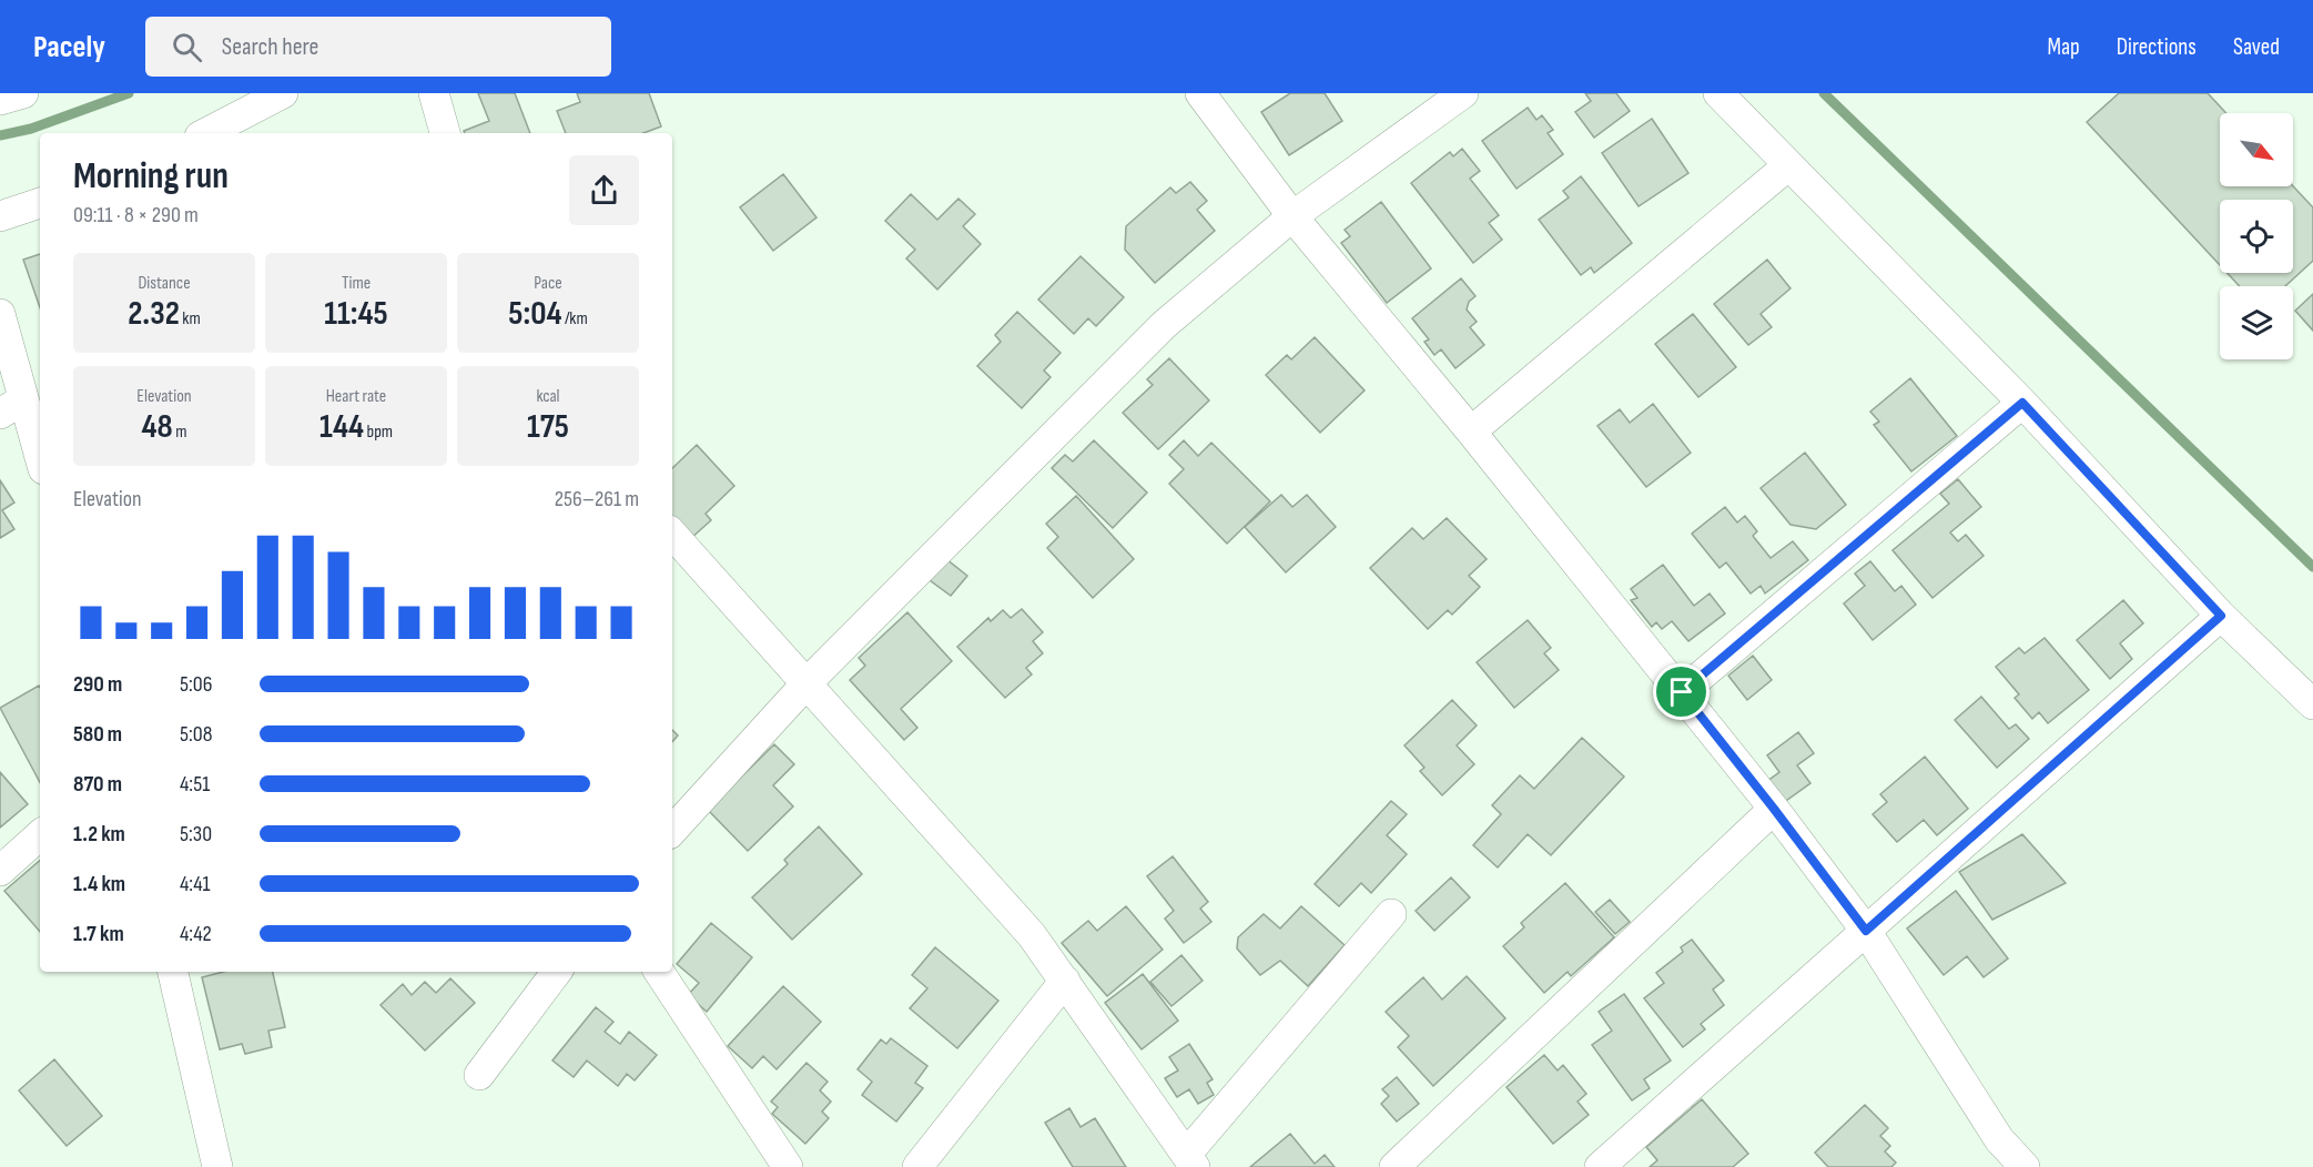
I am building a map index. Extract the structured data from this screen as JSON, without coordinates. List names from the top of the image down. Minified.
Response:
{"north":"bottom right","page":{"header":"Pacely","search":"Search here","nav":["Map","Directions","Saved"],"heading":["Morning run","09:11 · 8 × 290 m"],"stats":[["Distance","2.32 km"],["Time","11:45"],["Pace","5:04 /km"],["Elevation","48 m"],["Heart rate","144 bpm"],["kcal","175"]],"chart":["Elevation","256–261 m"],"list":[{"name":"290 m","note":"5:06"},{"name":"580 m","note":"5:08"},{"name":"870 m","note":"4:51"},{"name":"1.2 km","note":"5:30"},{"name":"1.4 km","note":"4:41"},{"name":"1.7 km","note":"4:42"}]}}
